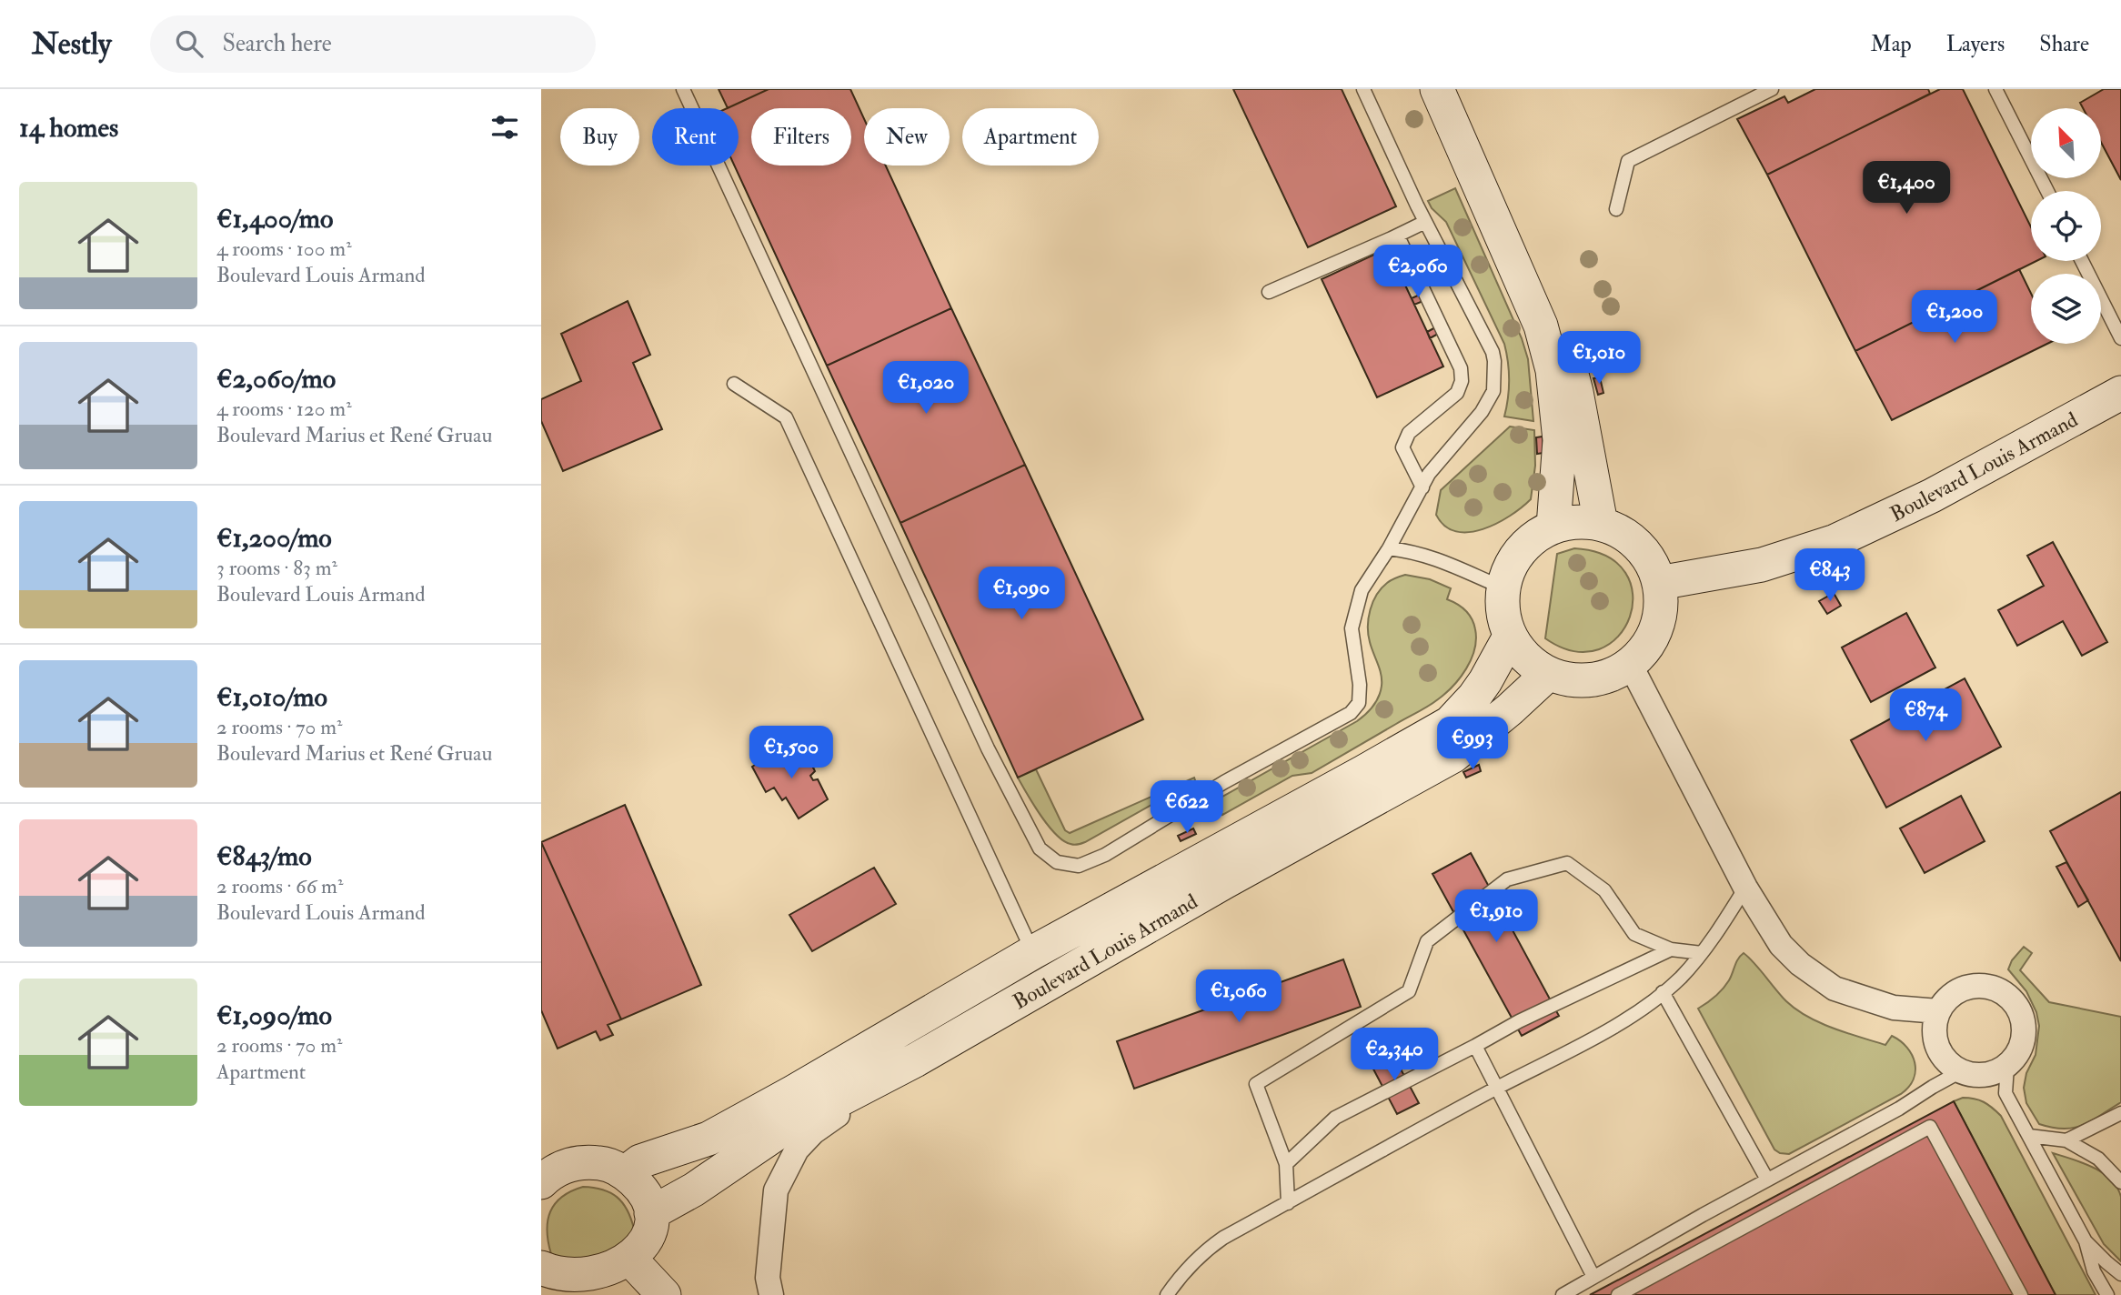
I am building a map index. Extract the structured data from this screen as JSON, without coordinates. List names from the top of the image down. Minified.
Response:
{"streets":{"main road":["Boulevard Louis Armand"]},"north":"top left","page":{"header":"Nestly","search":"Search here","nav":["Map","Layers","Share"],"heading":"14 homes","chip":["Buy","Rent","Filters","New","Apartment"],"price":["€1,400","€2,060","€1,200","€1,010","€1,020","€843","€1,090","€874","€993","€1,500","€622","€1,910","€1,060","€2,340"],"list":[{"name":"€1,400/mo","note":"4 rooms · 100 m² · Boulevard Louis Armand"},{"name":"€2,060/mo","note":"4 rooms · 120 m² · Boulevard Marius et René Gruau"},{"name":"€1,200/mo","note":"3 rooms · 83 m² · Boulevard Louis Armand"},{"name":"€1,010/mo","note":"2 rooms · 70 m² · Boulevard Marius et René Gruau"},{"name":"€843/mo","note":"2 rooms · 66 m² · Boulevard Louis Armand"},{"name":"€1,090/mo","note":"2 rooms · 70 m² · Apartment"}]}}
